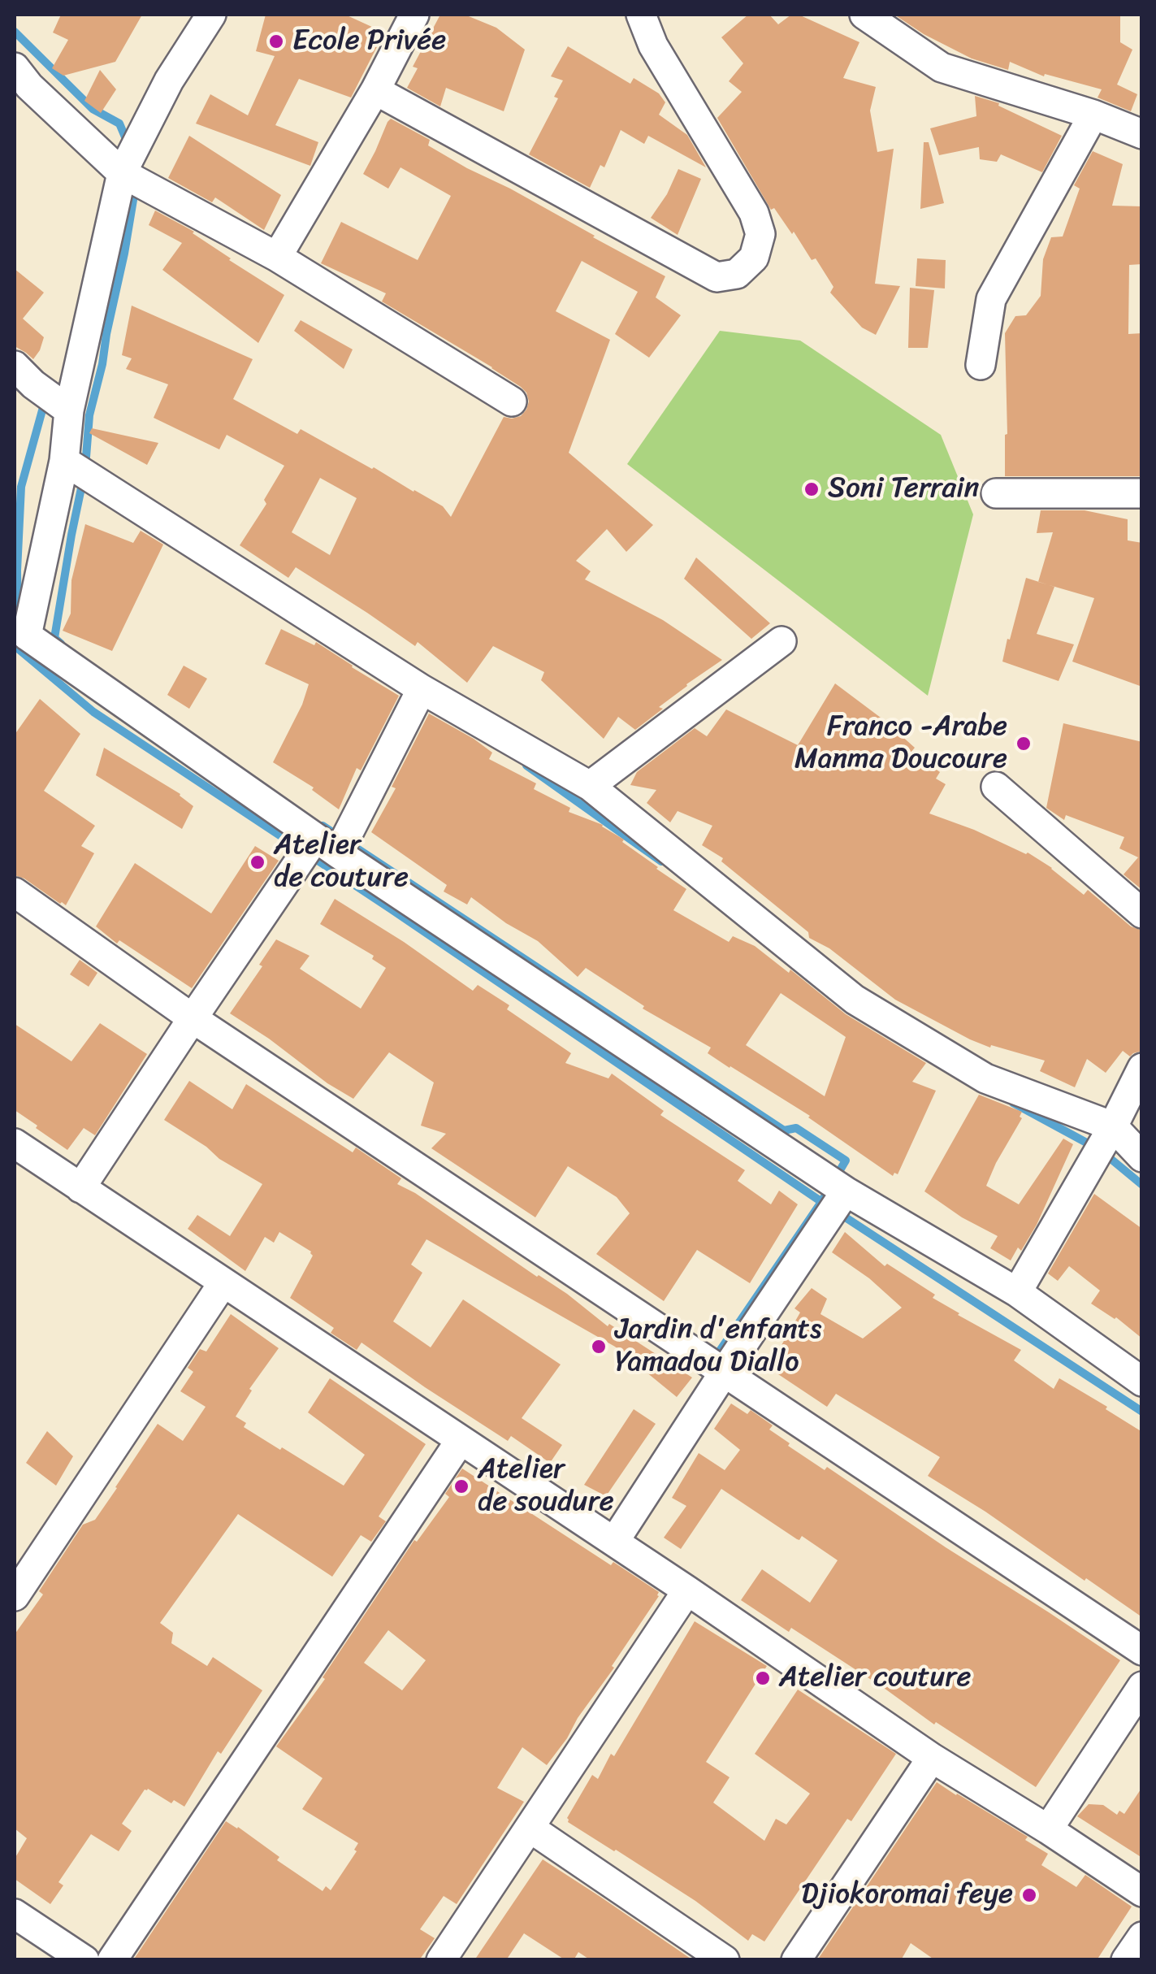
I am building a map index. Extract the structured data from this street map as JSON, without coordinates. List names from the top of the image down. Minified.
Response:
{"places":["Ecole Privée","Soni Terrain","Franco -Arabe Manma Doucoure","Atelier de couture","Jardin d'enfants Yamadou Diallo","Atelier de soudure","Atelier couture","Djiokoromai feye"]}
